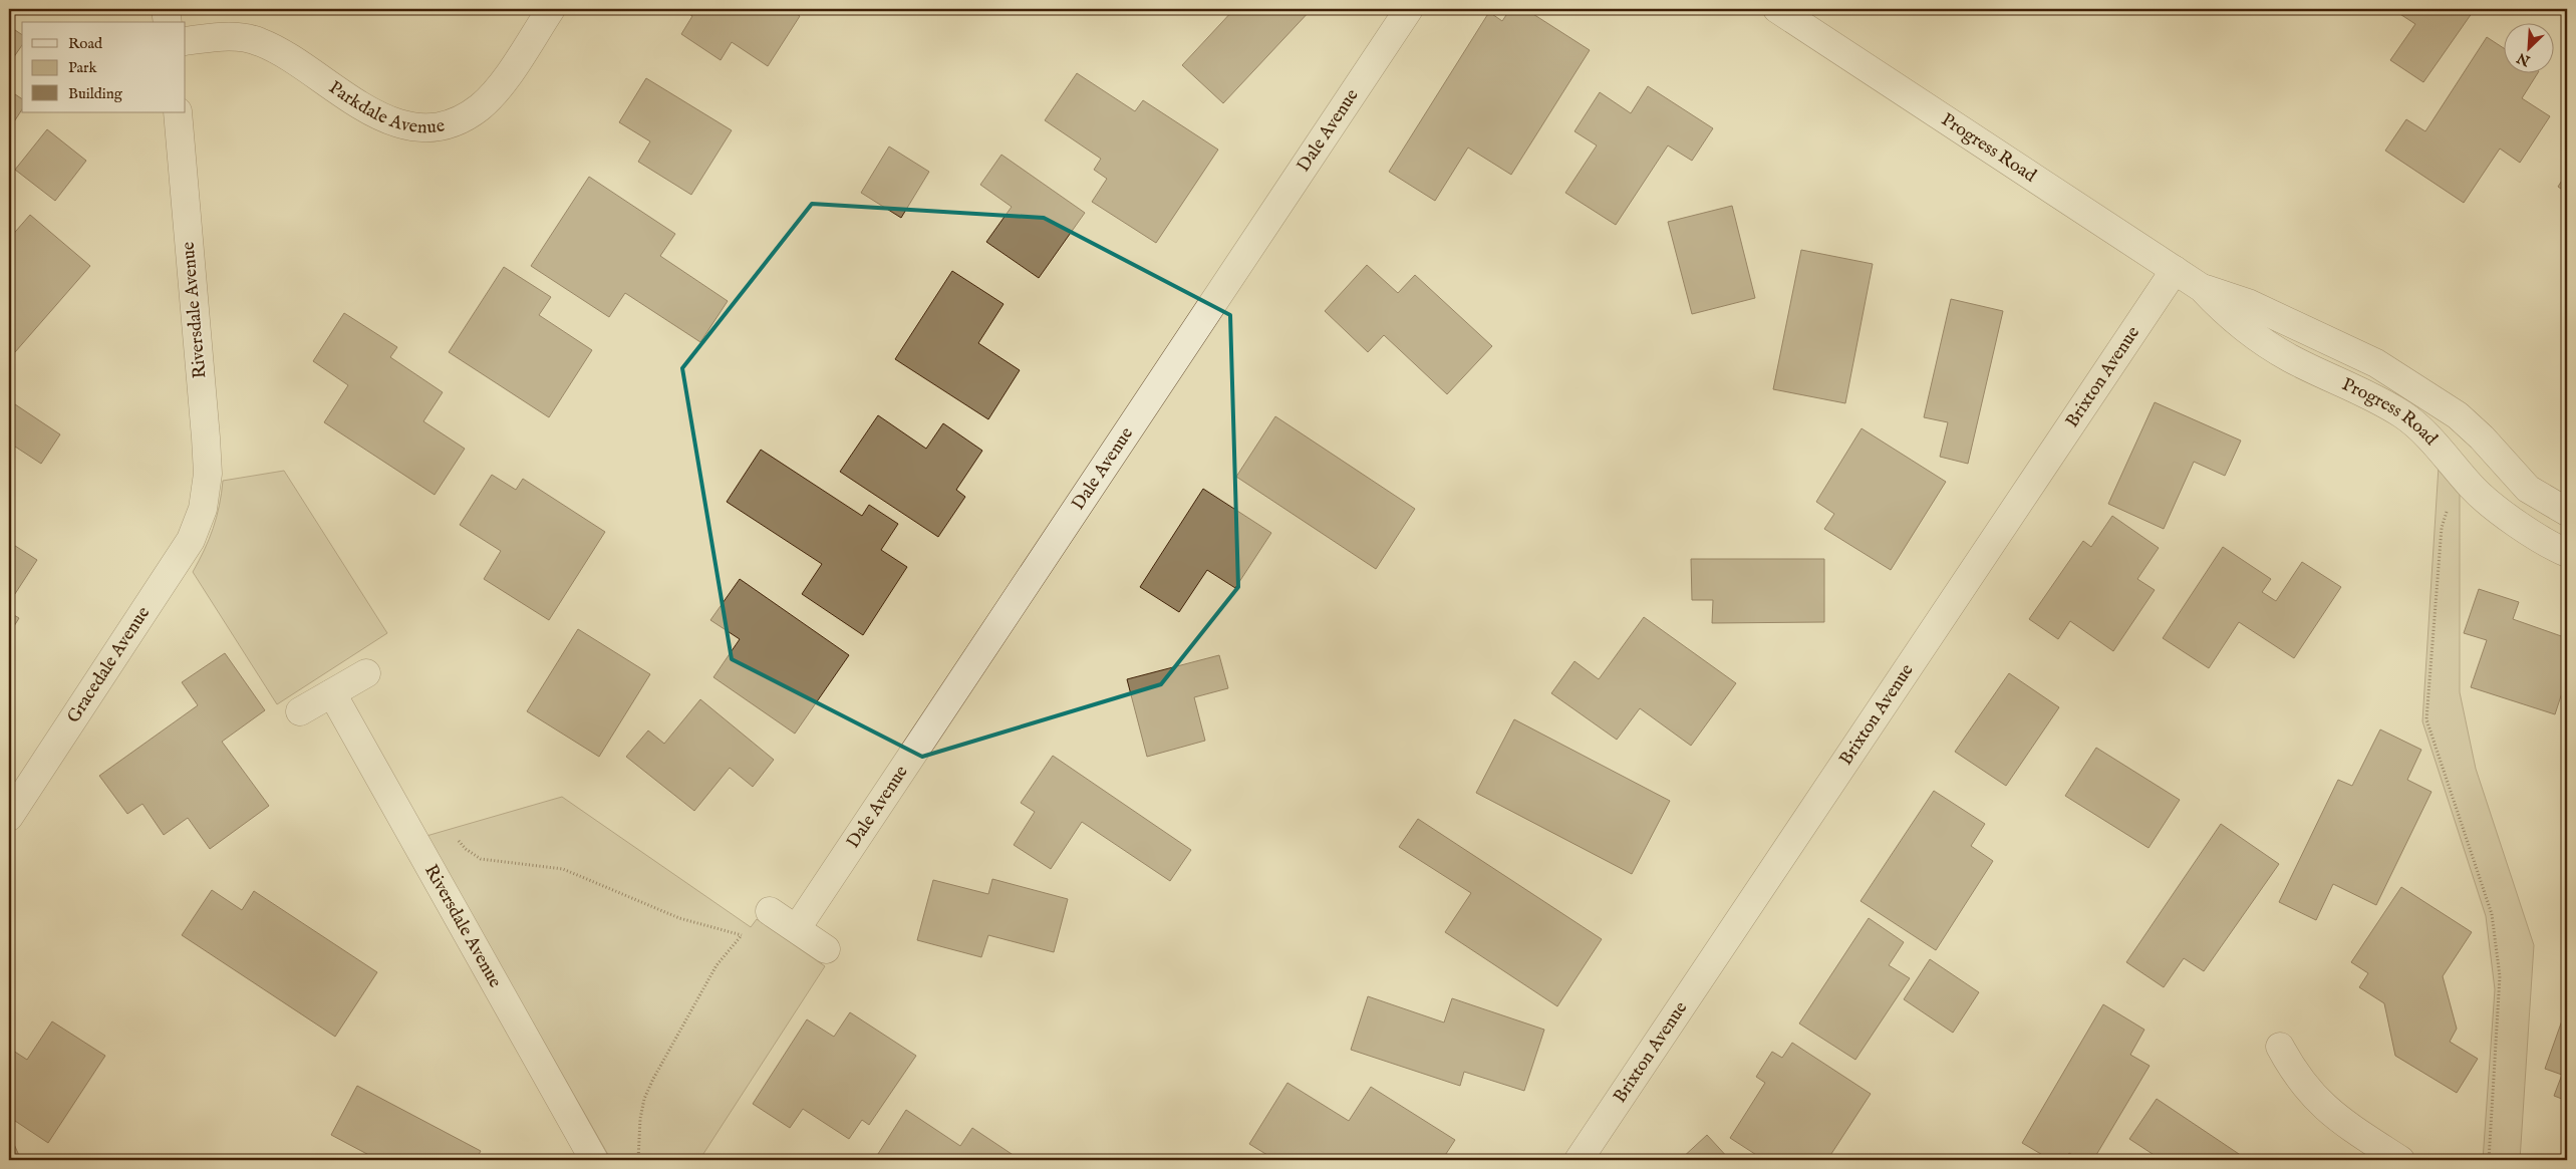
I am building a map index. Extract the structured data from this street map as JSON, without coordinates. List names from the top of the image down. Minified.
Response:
{"streets":{"street":["Parkdale Avenue","Dale Avenue","Progress Road","Riversdale Avenue","Brixton Avenue","Gracedale Avenue"]},"crossings":[["Progress Road","Brixton Avenue"],["Riversdale Avenue","Gracedale Avenue"]],"legend":["Road","Park","Building"],"north":"bottom left"}
